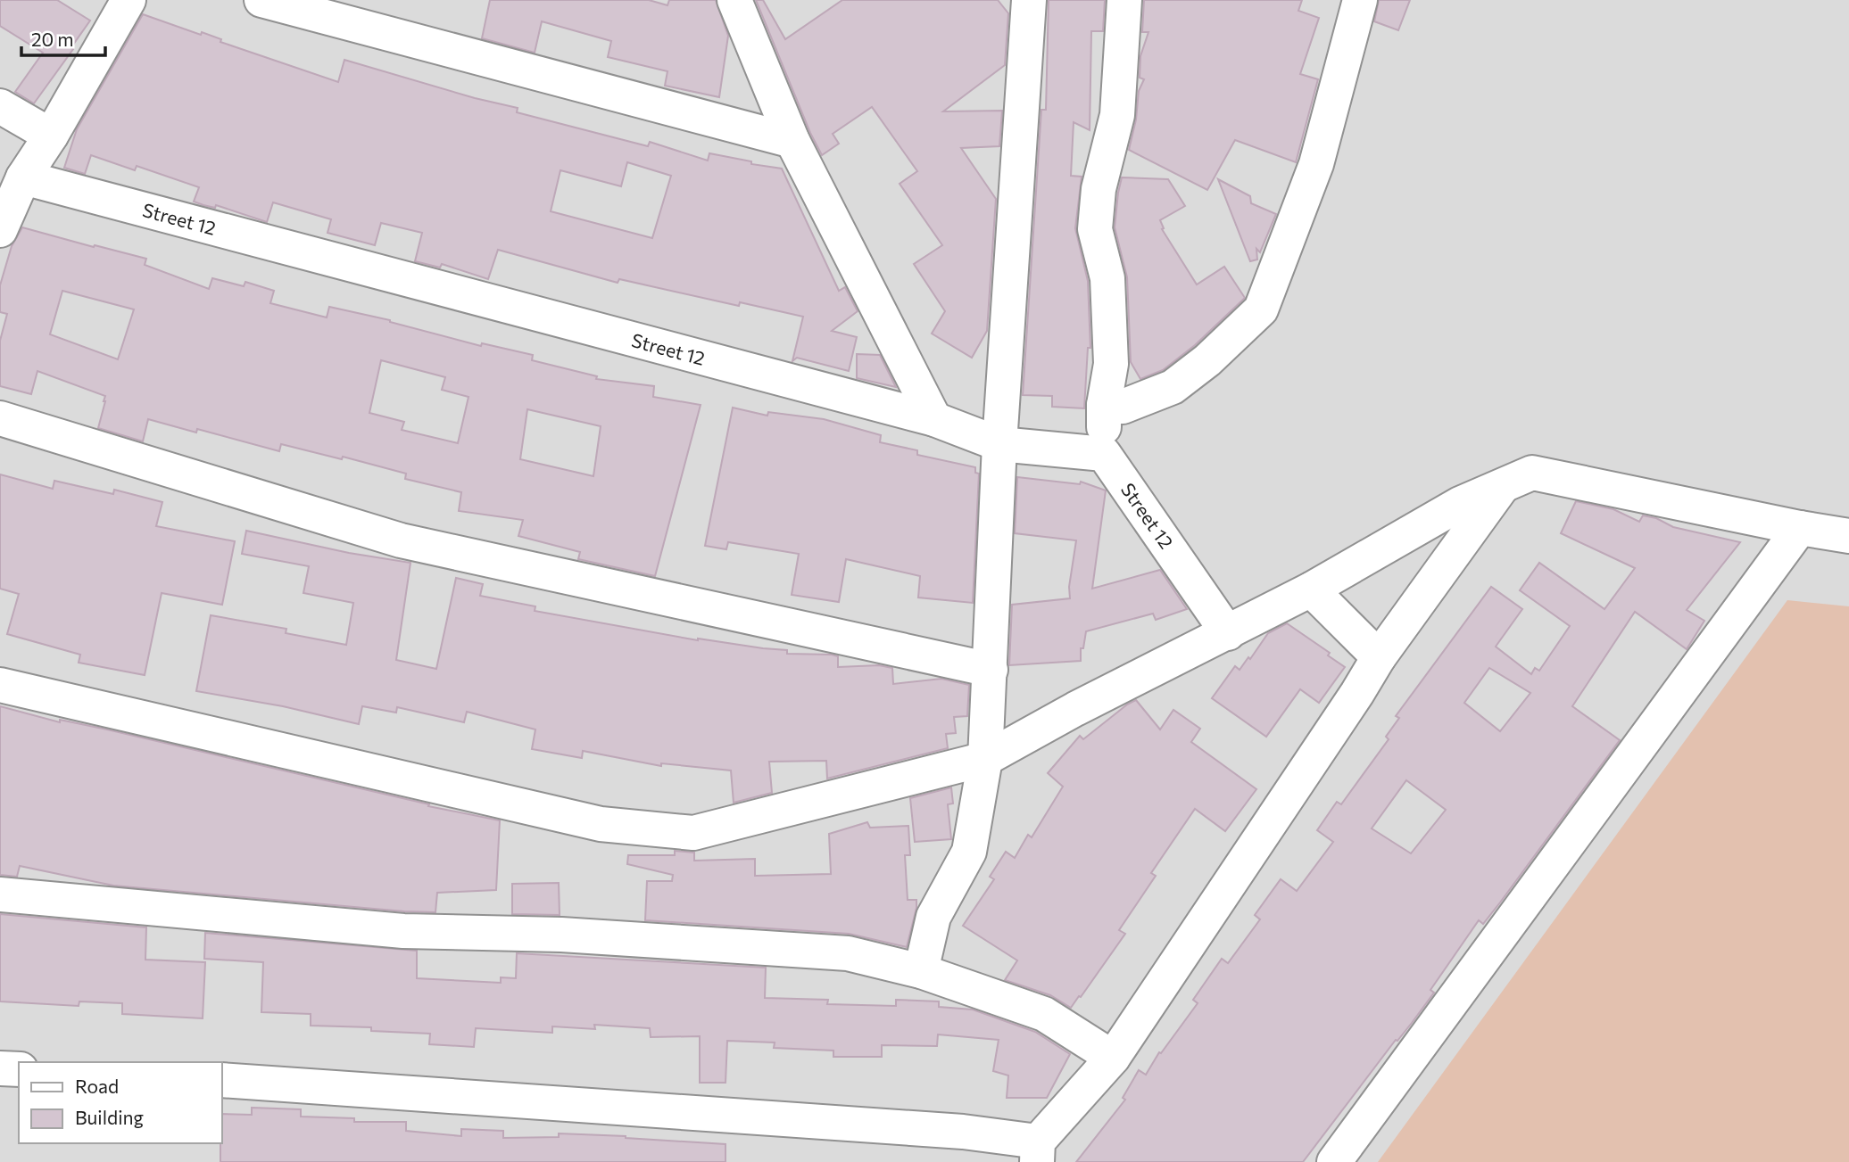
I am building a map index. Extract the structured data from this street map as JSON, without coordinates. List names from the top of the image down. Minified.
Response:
{"streets":{"street":["Street 12"]},"legend":["Road","Building"],"scale_bar":"20 m"}
